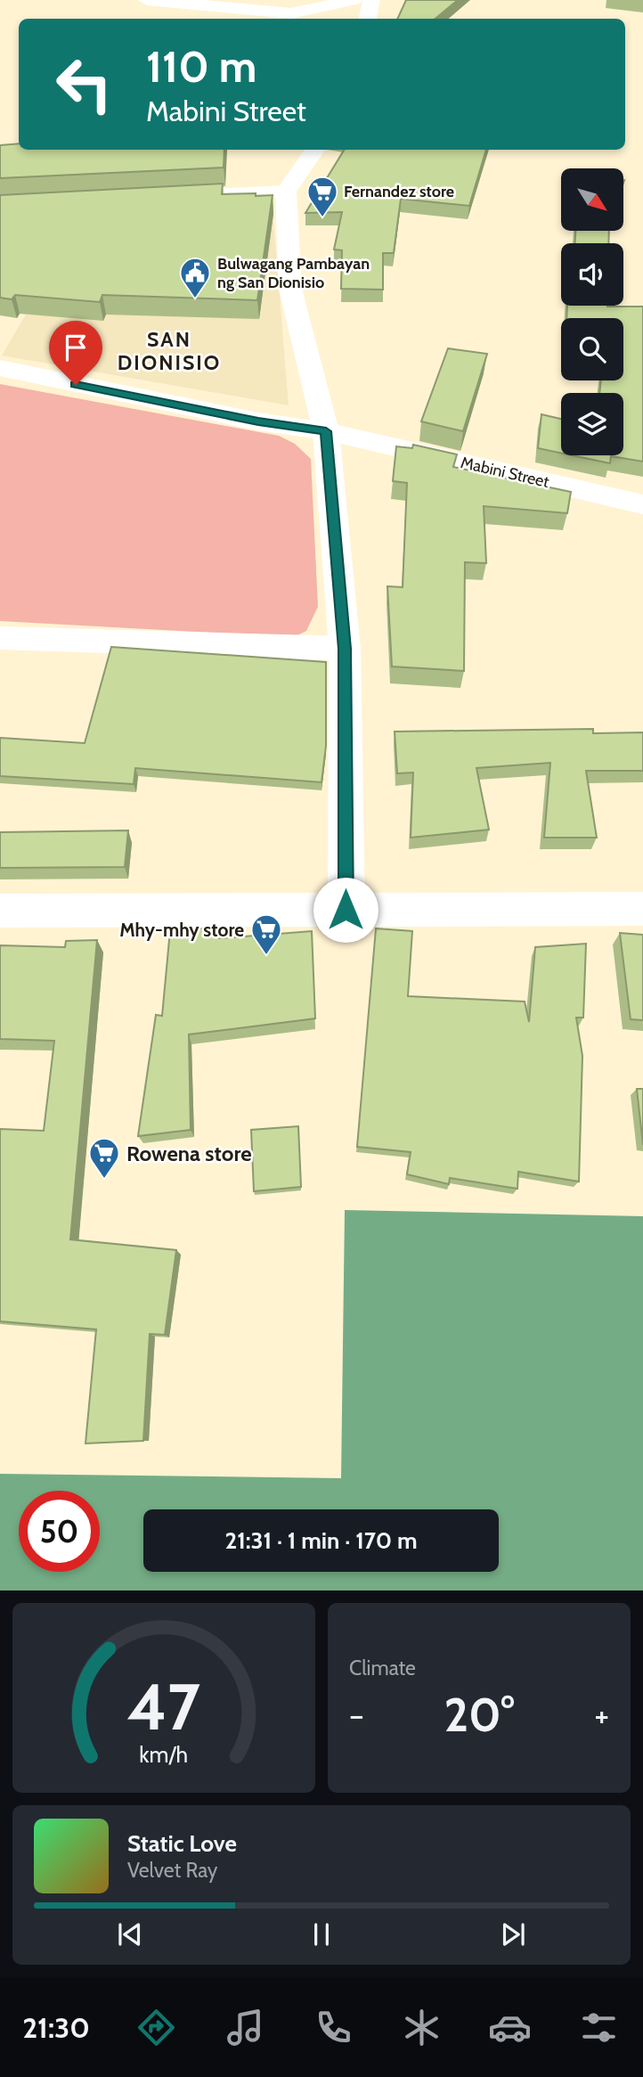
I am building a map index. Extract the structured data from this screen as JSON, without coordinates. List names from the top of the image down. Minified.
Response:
{"streets":{"street":["Mabini Street"]},"districts":["SAN DIONISIO"],"places":{"supermarket":["Fernandez store","Mhy-mhy store","Rowena store"],"public building":["Bulwagang Pambayan ng San Dionisio"]},"north":"bottom right","page":{"turn":["110 m","Mabini Street"],"limit":"50","trip":"21:31 · 1 min · 170 m","tile":"Climate","heat":["−","20°","+"],"song":["Static Love","Velvet Ray"],"tabs":"21:30","gauge":["47","km/h"]}}
